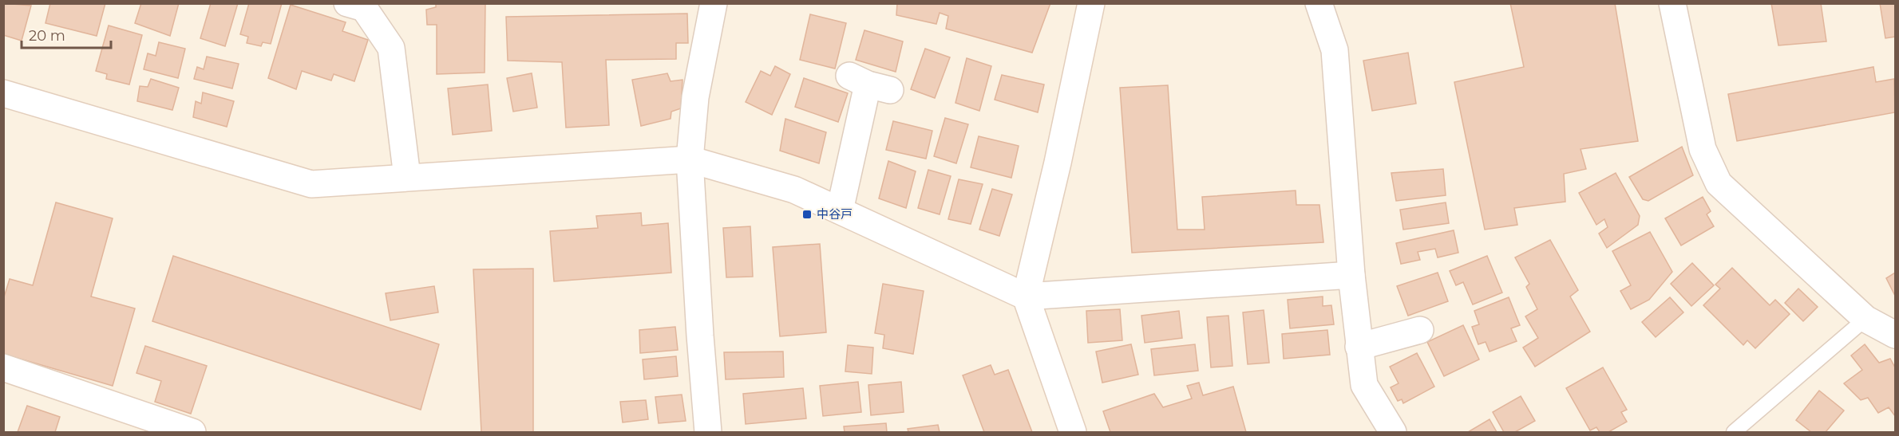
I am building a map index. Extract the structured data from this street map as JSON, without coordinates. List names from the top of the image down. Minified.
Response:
{"places":{"transit":["中谷戸"]},"scale_bar":"20 m"}
